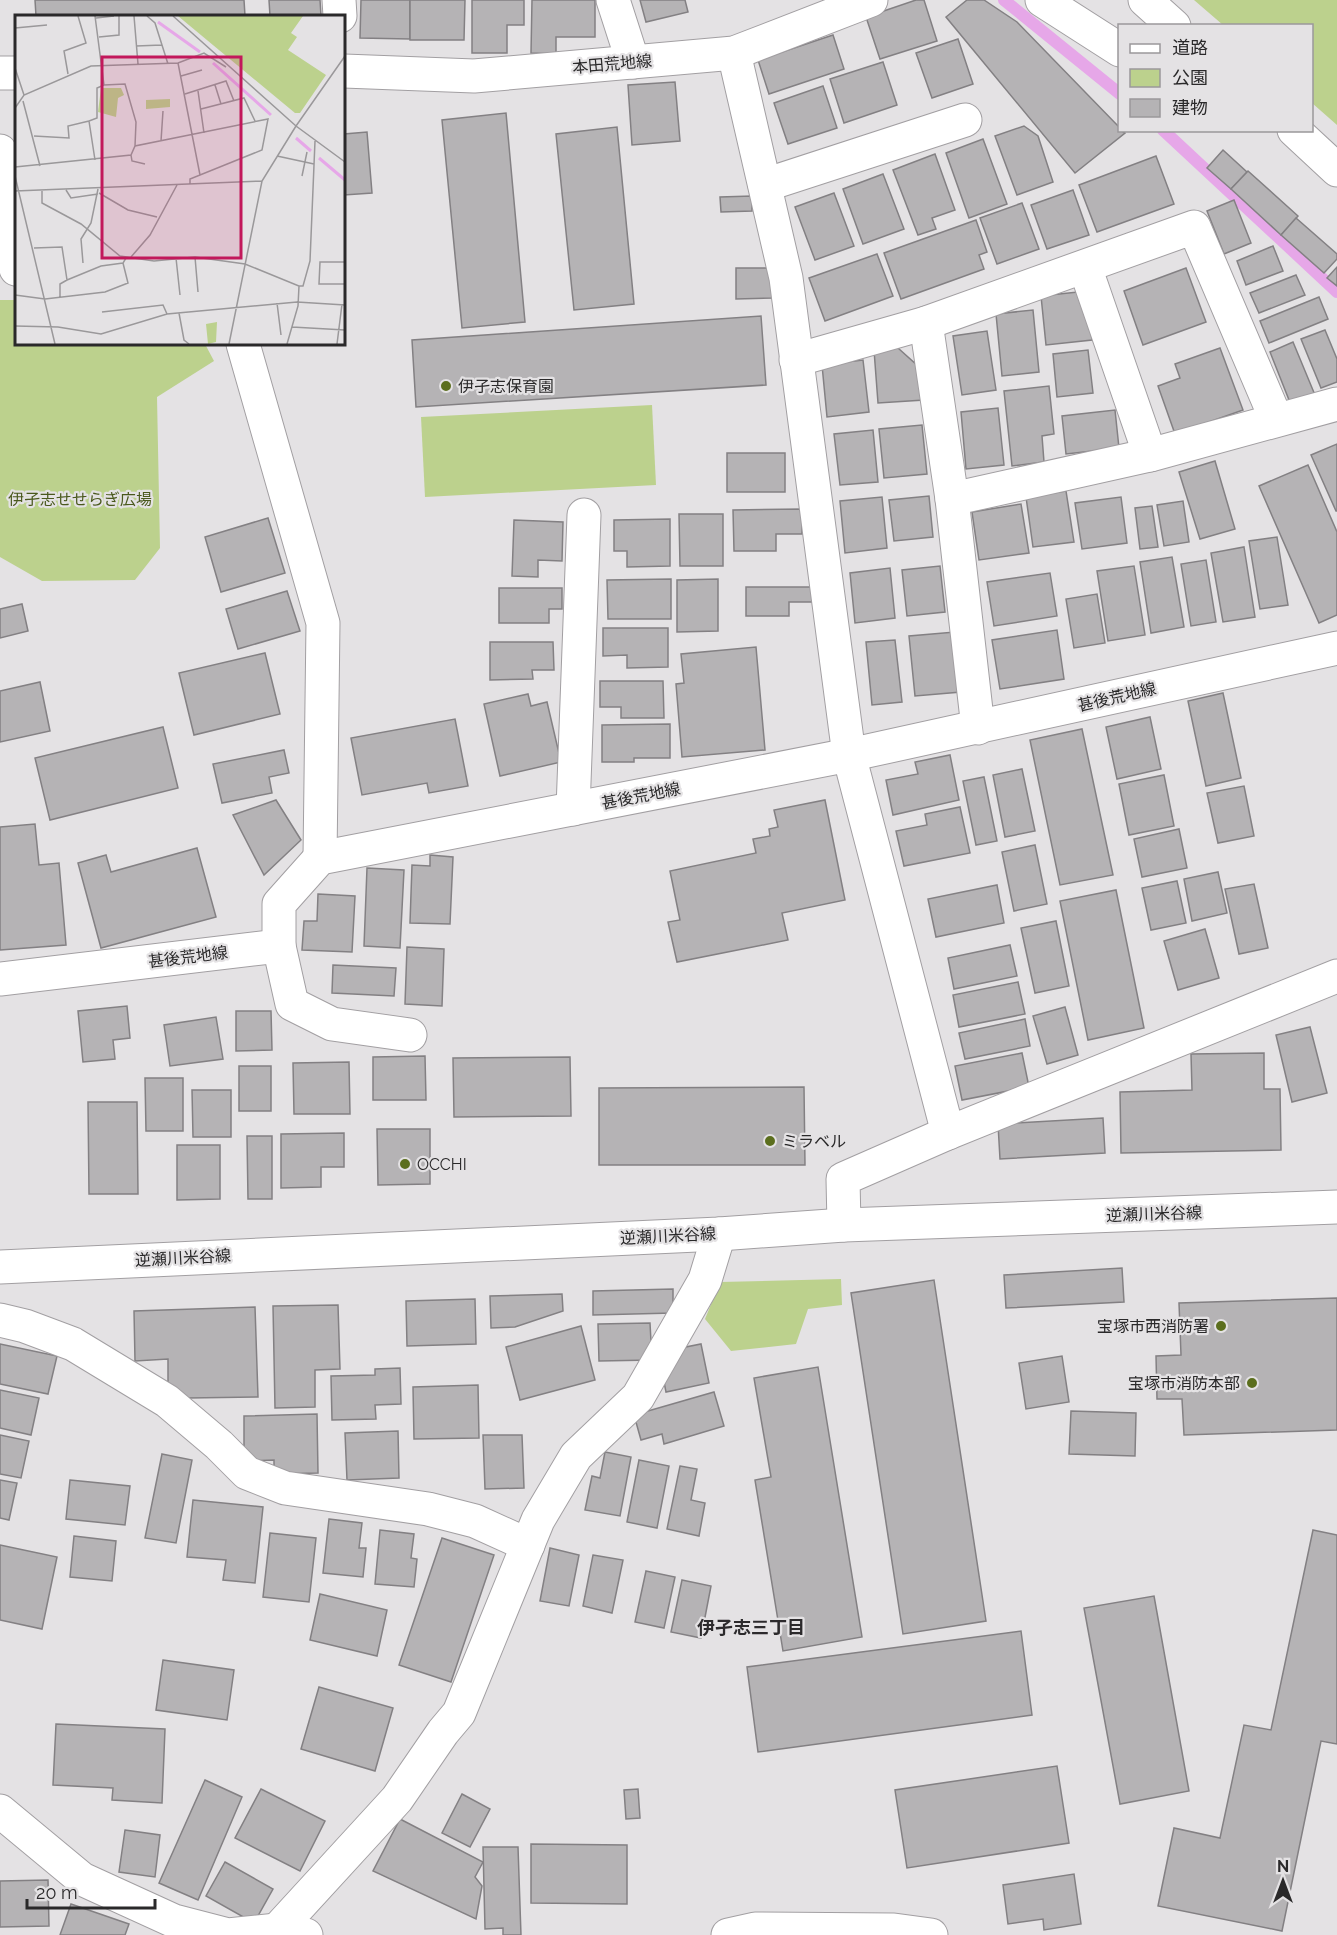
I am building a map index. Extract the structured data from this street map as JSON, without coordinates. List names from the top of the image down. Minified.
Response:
{"streets":{"street":["本田荒地線","甚後荒地線","逆瀬川米谷線"]},"districts":["伊孑志三丁目"],"parks":["伊孑志せせらぎ広場"],"places":["伊孑志保育園","ミラベル","OCCHI","宝塚市西消防署","宝塚市消防本部"],"legend":["道路","公園","建物"],"scale_bar":"20 m","north":"top"}
